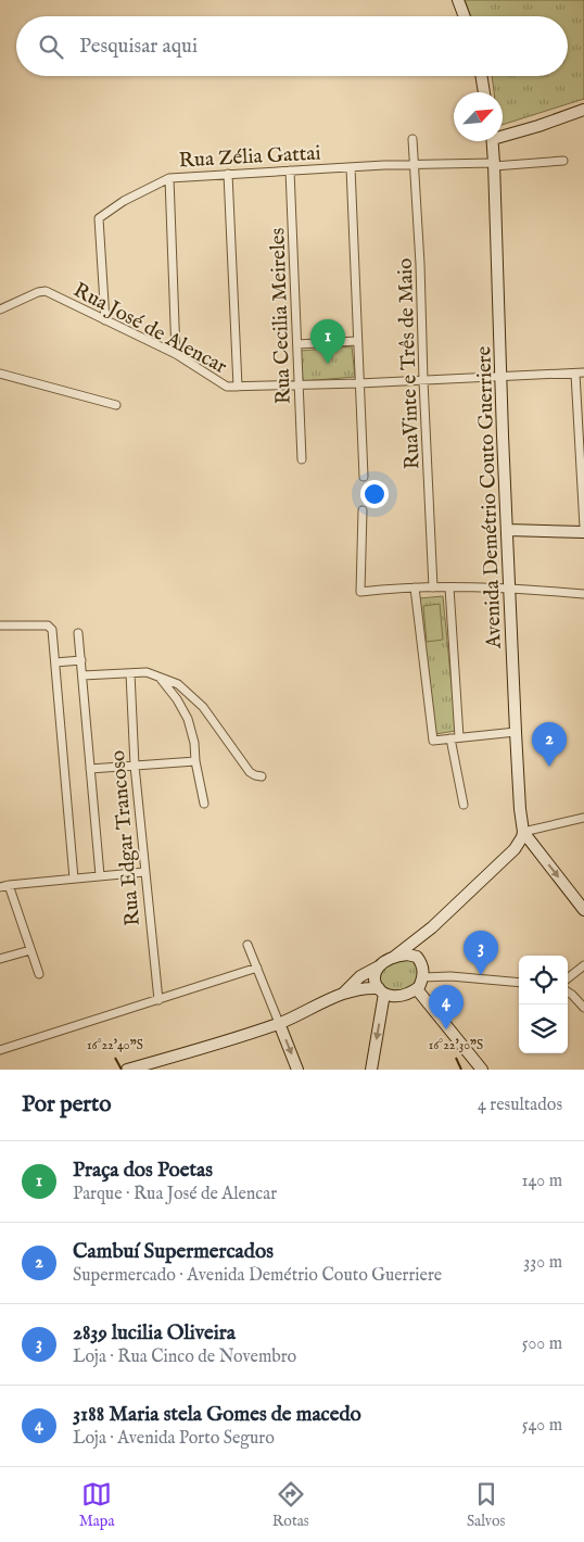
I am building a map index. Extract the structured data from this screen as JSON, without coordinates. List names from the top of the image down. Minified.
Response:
{"streets":{"main road":["Avenida Demétrio Couto Guerriere"],"street":["Rua Zélia Gattai","Rua Cecilia Meireles","Rua José de Alencar","RuaVinte e Três de Maio","Rua Edgar Trancoso"]},"crossings":[["Rua Zélia Gattai","Rua Cecilia Meireles"],["Rua Zélia Gattai","Rua José de Alencar"],["Rua Zélia Gattai","RuaVinte e Três de Maio"],["Rua Zélia Gattai","Avenida Demétrio Couto Guerriere"],["Rua Cecilia Meireles","Rua José de Alencar"],["Rua José de Alencar","RuaVinte e Três de Maio"],["Rua José de Alencar","Avenida Demétrio Couto Guerriere"]],"north":"top right","page":{"search":"Pesquisar aqui","pins":["1","2","3","4"],"heading":["Por perto","4 resultados"],"list":[{"mark":"1","name":"Praça dos Poetas","note":"Parque · Rua José de Alencar","value":"140 m"},{"mark":"2","name":"Cambuí Supermercados","note":"Supermercado · Avenida Demétrio Couto Guerriere","value":"330 m"},{"mark":"3","name":"2839 lucilia Oliveira","note":"Loja · Rua Cinco de Novembro","value":"500 m"},{"mark":"4","name":"3188 Maria stela Gomes de macedo","note":"Loja · Avenida Porto Seguro","value":"540 m"}],"nav":["Mapa","Rotas","Salvos"]},"coordinates":["16°22'40\"S","16°22'30\"S"]}
